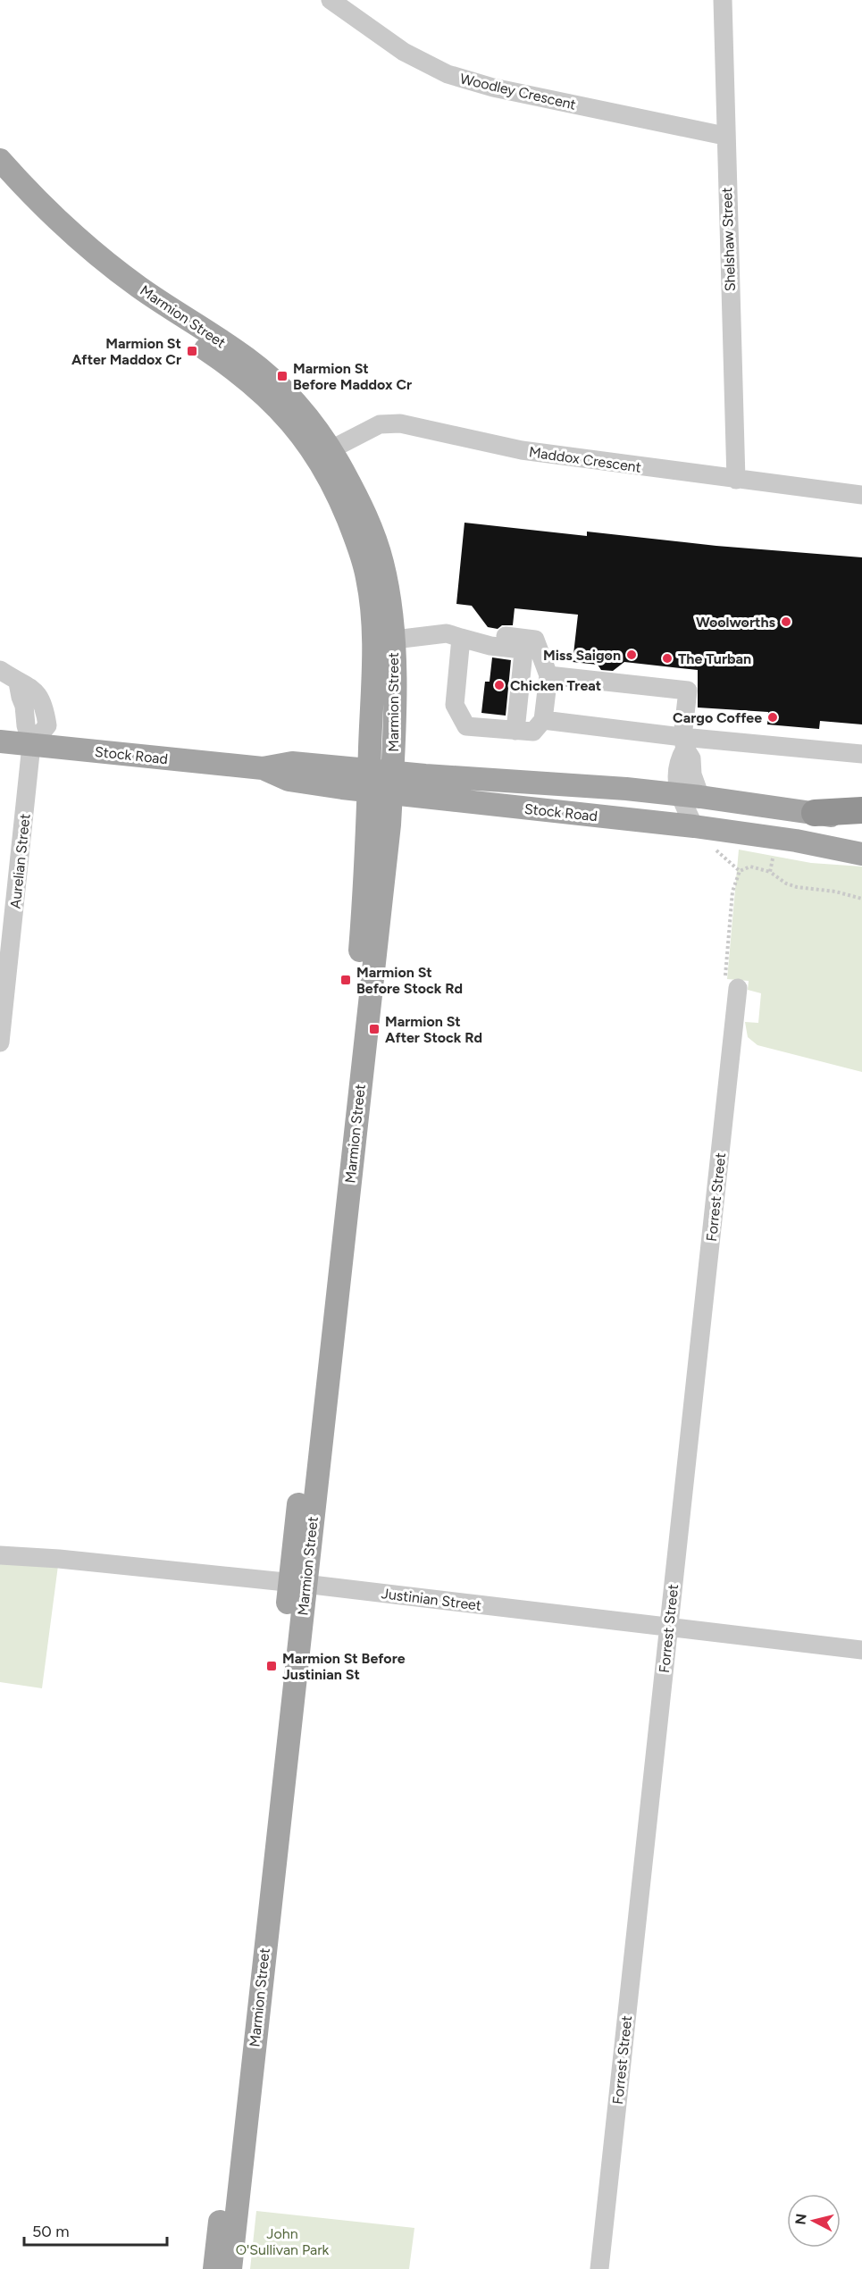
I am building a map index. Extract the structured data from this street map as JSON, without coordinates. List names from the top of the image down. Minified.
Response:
{"streets":{"main road":["Marmion Street","Stock Road"],"street":["Woodley Crescent","Shelshaw Street","Maddox Crescent","Aurelian Street","Forrest Street","Justinian Street"]},"crossings":[["Woodley Crescent","Shelshaw Street"],["Shelshaw Street","Maddox Crescent"],["Marmion Street","Maddox Crescent"],["Marmion Street","Stock Road"],["Marmion Street","Justinian Street"],["Stock Road","Aurelian Street"],["Forrest Street","Justinian Street"]],"parks":["John O'Sullivan Park"],"places":{"transit":["Marmion St After Maddox Cr","Marmion St Before Maddox Cr","Marmion St Before Stock Rd","Marmion St After Stock Rd","Marmion St Before Justinian St"],"other":["Woolworths","Miss Saigon","The Turban","Chicken Treat","Cargo Coffee"]},"scale_bar":"50 m","north":"left"}
